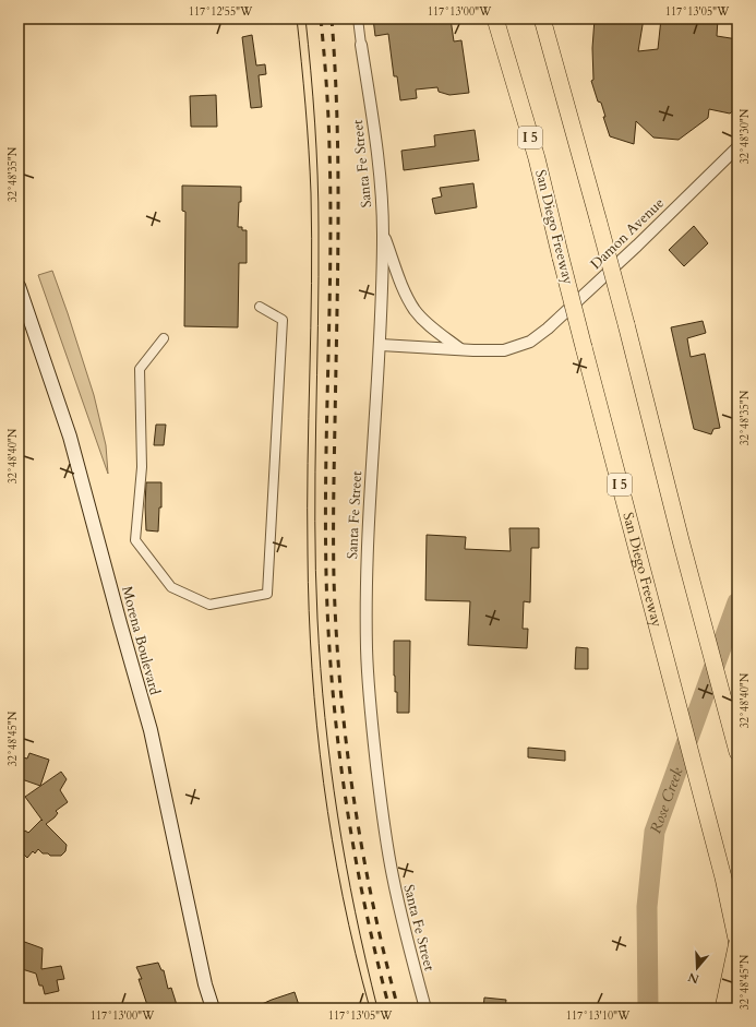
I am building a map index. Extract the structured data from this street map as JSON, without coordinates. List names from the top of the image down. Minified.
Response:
{"streets":{"highway":["I 5","San Diego Freeway"],"main road":["Morena Boulevard"],"street":["Santa Fe Street","Damon Avenue"]},"crossings":[["Santa Fe Street","Damon Avenue"]],"water":["Rose Creek"],"north":"bottom","coordinates":["117°12'55\"W","117°13'00\"W","117°13'05\"W","32°48'30\"N","32°48'35\"N","32°48'40\"N","32°48'45\"N","117°13'10\"W"]}
